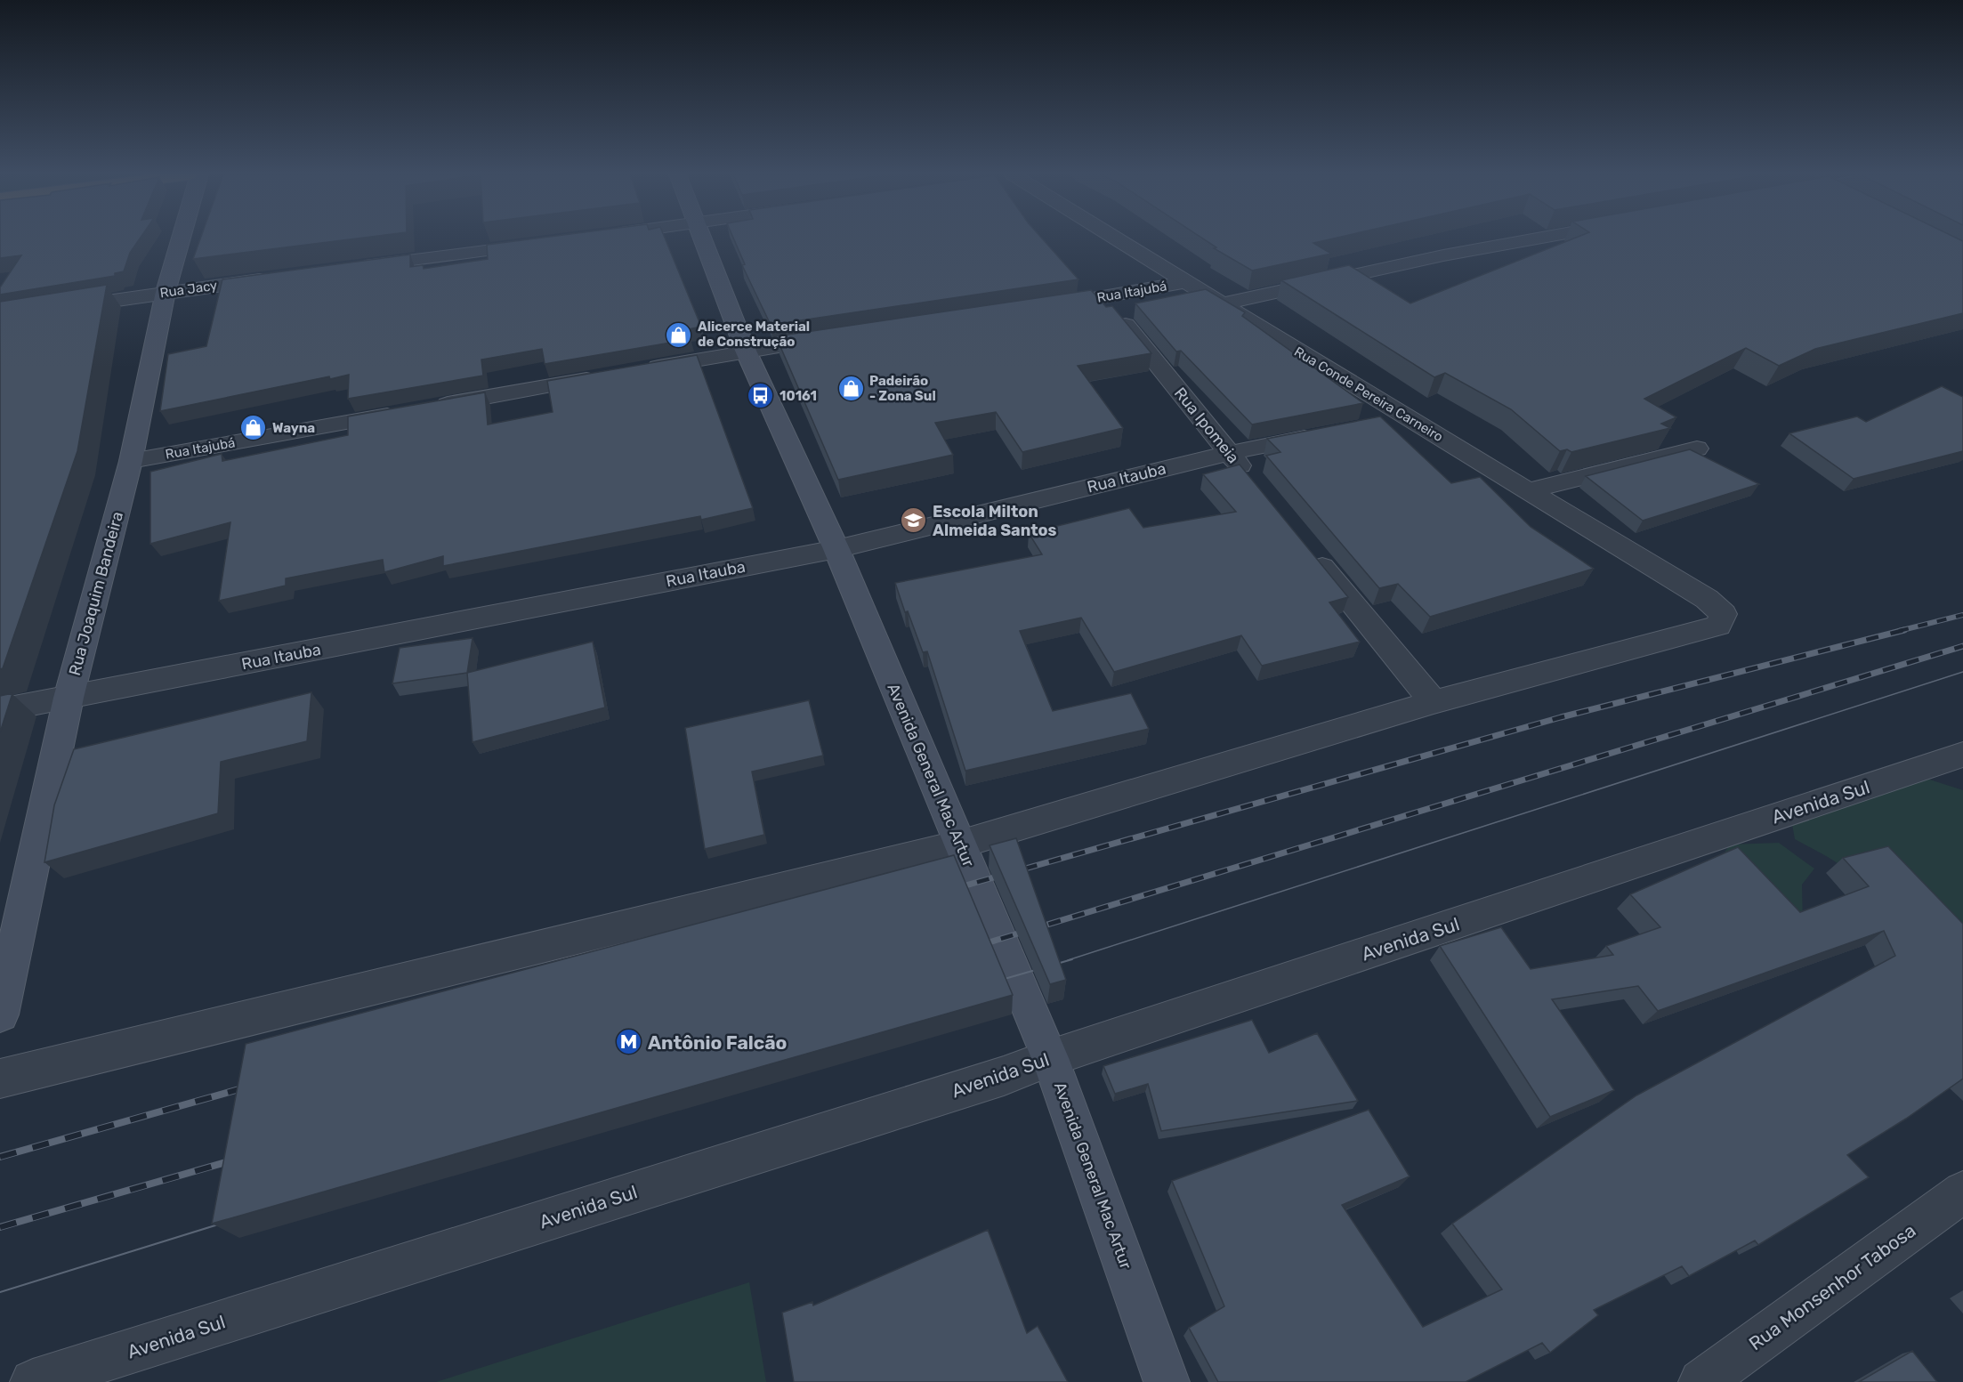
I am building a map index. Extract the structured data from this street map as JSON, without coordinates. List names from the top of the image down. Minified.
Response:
{"streets":{"main road":["Rua Joaquim Bandeira","Avenida General Mac Artur"],"street":["Rua Jacy","Rua Itajubá","Rua Conde Pereira Carneiro","Rua Ipomeia","Rua Itauba","Avenida Sul","Rua Monsenhor Tabosa"]},"crossings":[["Rua Jacy","Rua Joaquim Bandeira"],["Rua Itajubá","Rua Conde Pereira Carneiro"],["Rua Itajubá","Rua Ipomeia"],["Rua Itajubá","Rua Joaquim Bandeira"],["Rua Ipomeia","Rua Itauba"],["Rua Itauba","Rua Joaquim Bandeira"],["Rua Itauba","Avenida General Mac Artur"],["Avenida General Mac Artur","Avenida Sul"]],"places":{"shop":["Alicerce Material de Construção","Padeirão - Zona Sul","Wayna"],"bus stop":["10161"],"school or university":["Escola Milton Almeida Santos"],"metro station":["Antônio Falcão"]}}
